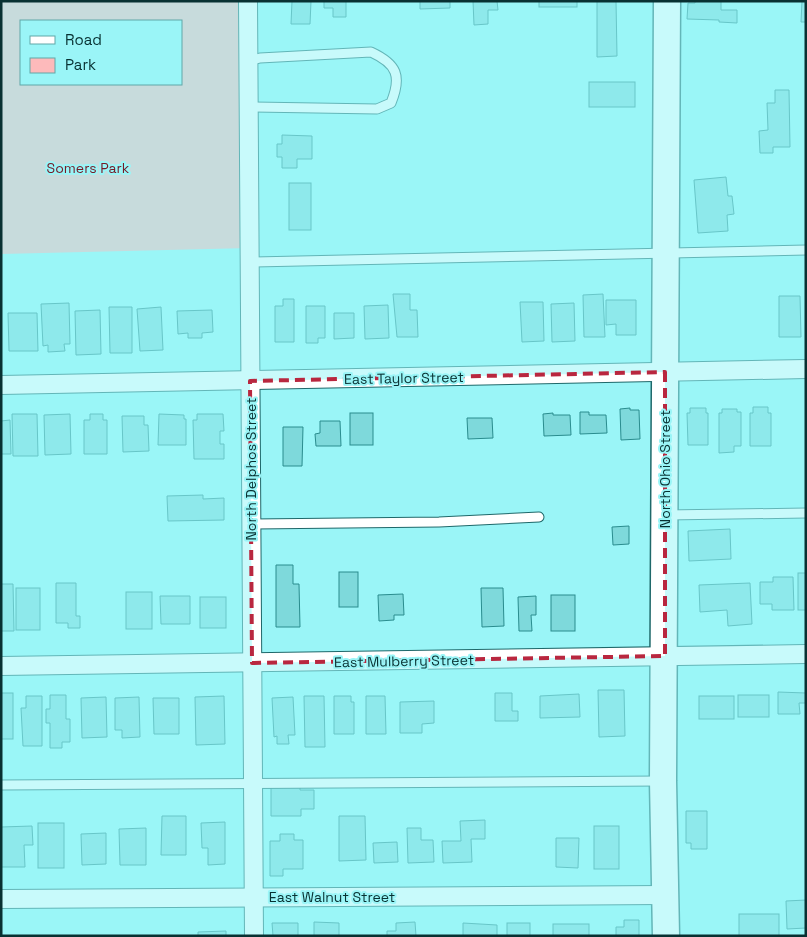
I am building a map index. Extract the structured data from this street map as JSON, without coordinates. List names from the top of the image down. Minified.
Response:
{"streets":{"street":["East Taylor Street","North Delphos Street","North Ohio Street","East Mulberry Street","East Walnut Street"]},"crossings":[["East Taylor Street","North Delphos Street"],["East Taylor Street","North Ohio Street"],["North Delphos Street","East Mulberry Street"],["North Delphos Street","East Walnut Street"],["North Ohio Street","East Mulberry Street"],["North Ohio Street","East Walnut Street"]],"parks":["Somers Park"],"legend":["Road","Park"]}
